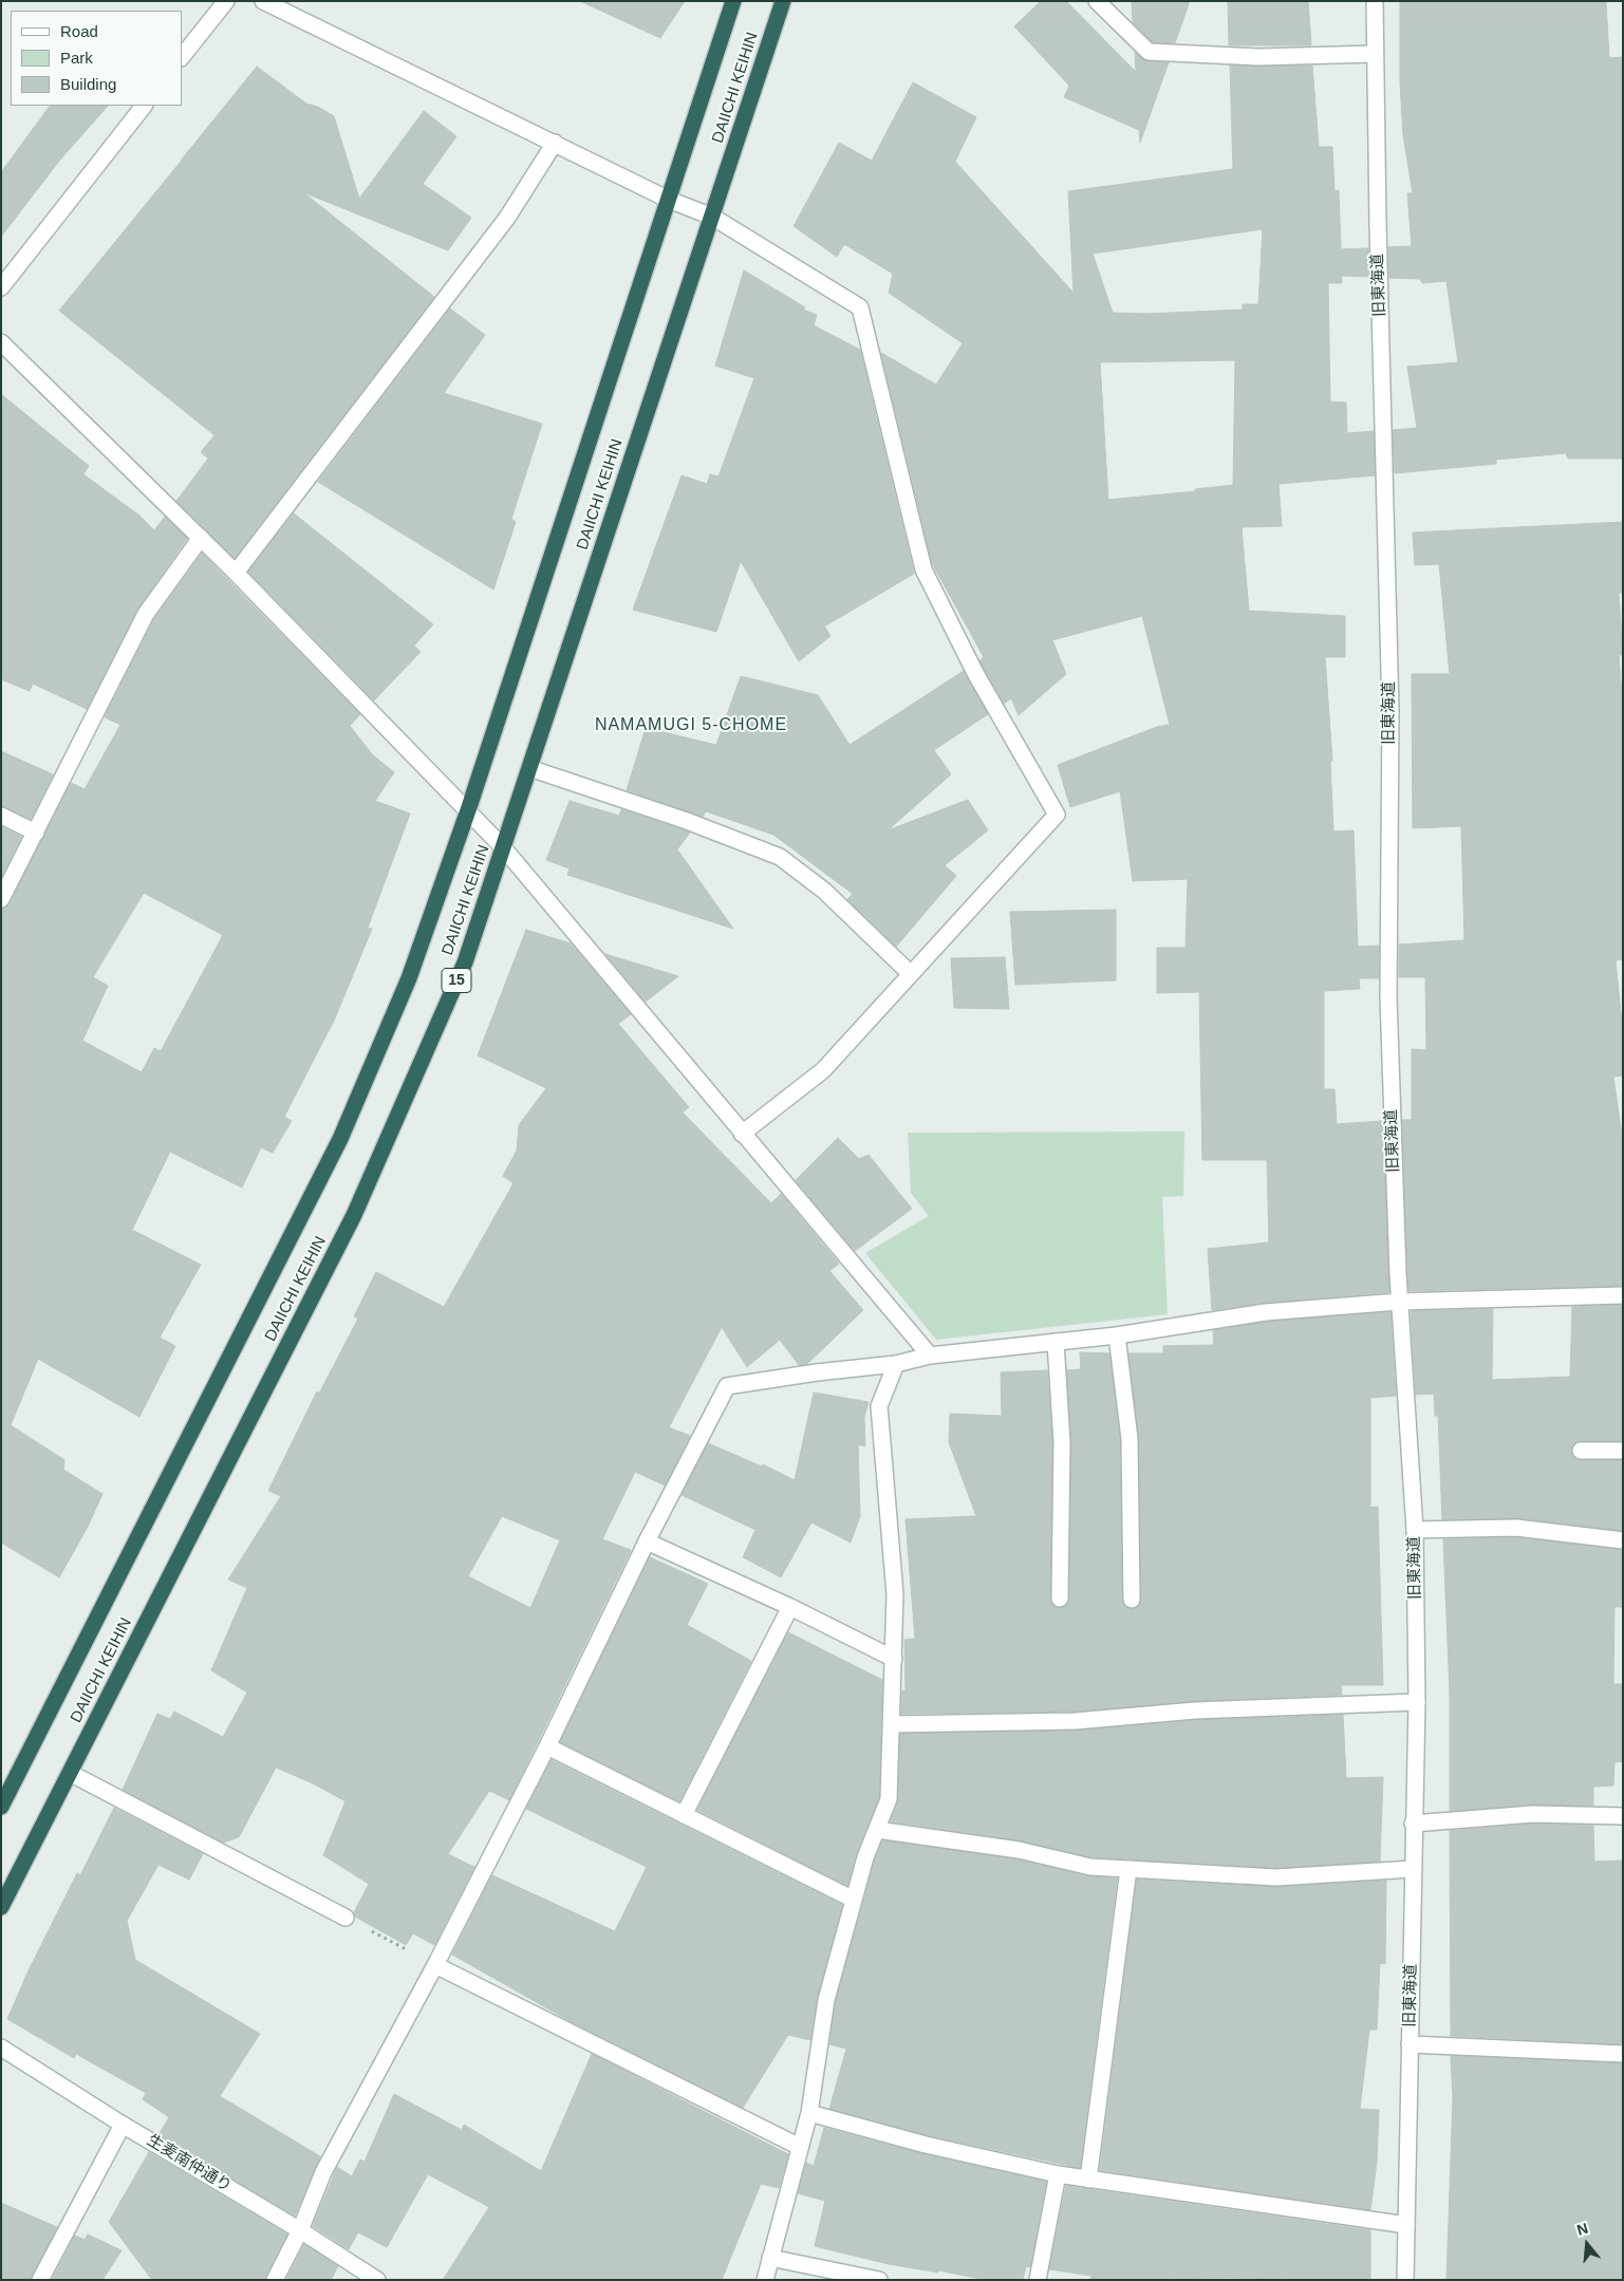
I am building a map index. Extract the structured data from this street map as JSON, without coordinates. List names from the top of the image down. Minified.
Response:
{"streets":{"highway":["DAIICHI KEIHIN","15"],"street":["旧東海道","生麦南仲通り"]},"districts":["NAMAMUGI 5-CHOME"],"legend":["Road","Park","Building"],"north":"top"}
